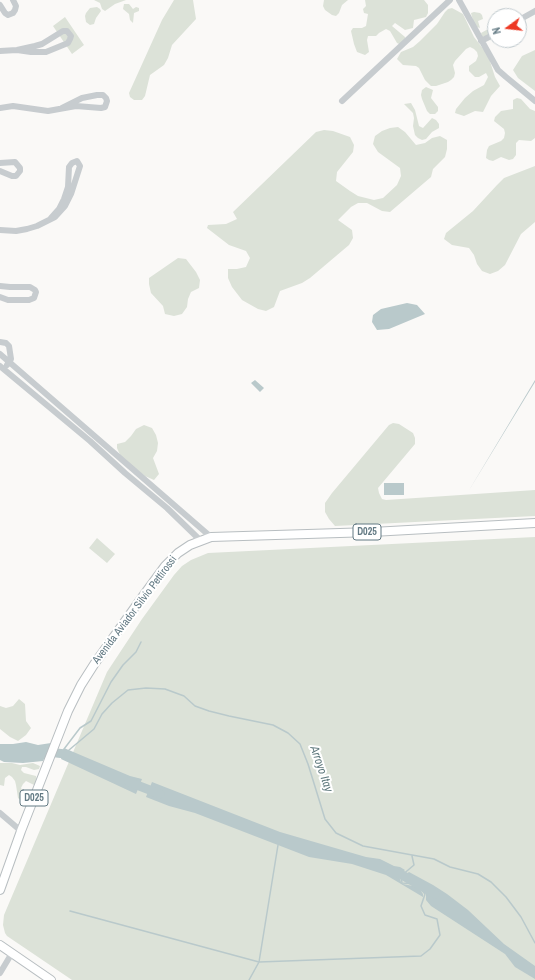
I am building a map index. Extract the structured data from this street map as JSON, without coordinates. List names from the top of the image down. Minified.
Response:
{"streets":{"main road":["D025","Avenida Aviador Silvio Pettirossi"]},"water":["Arroyo Itay"],"north":"left"}
